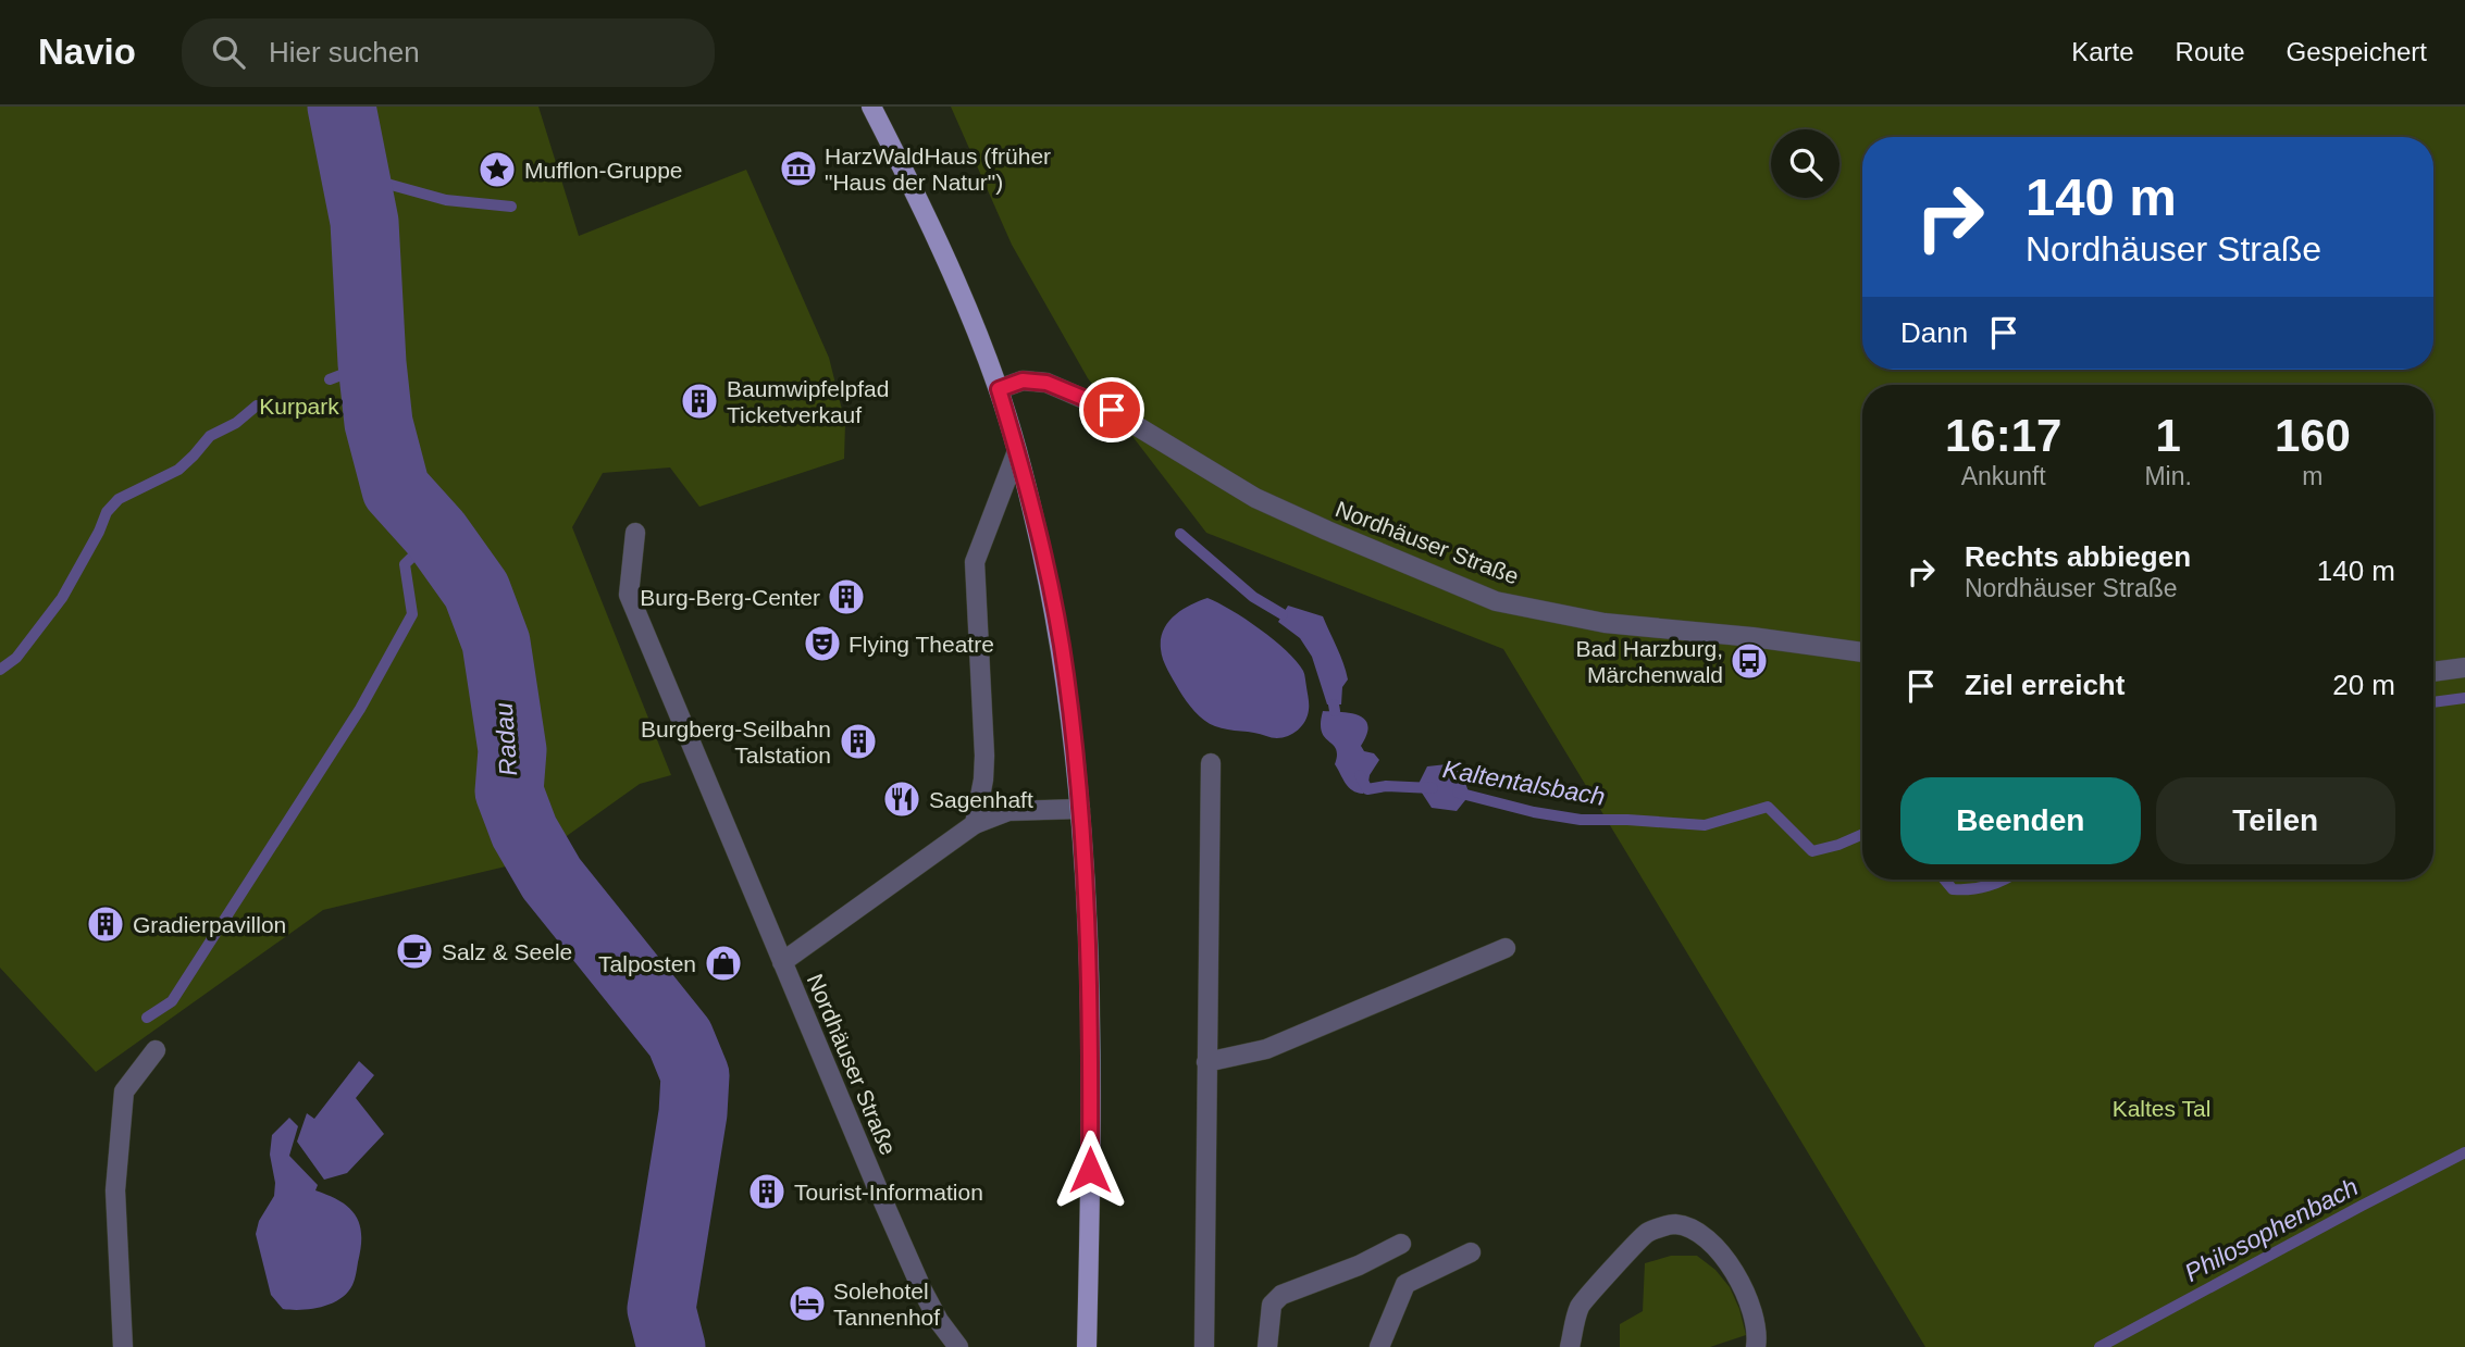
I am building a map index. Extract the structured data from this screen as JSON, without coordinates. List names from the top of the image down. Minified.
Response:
{"streets":{"street":["Nordhäuser Straße"]},"water":["Radau","Kaltentalsbach","Philosophenbach"],"parks":["Kurpark","Kaltes Tal"],"places":{"museum":["HarzWaldHaus (früher \"Haus der Natur\")"],"place":["Mufflon-Gruppe"],"building":["Baumwipfelpfad Ticketverkauf","Burg-Berg-Center","Burgberg-Seilbahn Talstation","Gradierpavillon","Tourist-Information"],"theatre":["Flying Theatre"],"bus stop":["Bad Harzburg, Märchenwald"],"restaurant":["Sagenhaft"],"cafe":["Salz & Seele"],"shop":["Talposten"],"hotel":["Solehotel Tannenhof"]},"page":{"header":"Navio","search":"Hier suchen","nav":["Karte","Route","Gespeichert"],"turn":["140 m","Nordhäuser Straße"],"then":"Dann","eta":["16:17","Ankunft","1","Min.","160","m"],"list":[{"name":"Rechts abbiegen","note":"Nordhäuser Straße","value":"140 m"},{"name":"Ziel erreicht","value":"20 m"}],"buttons":["Beenden","Teilen"]}}
